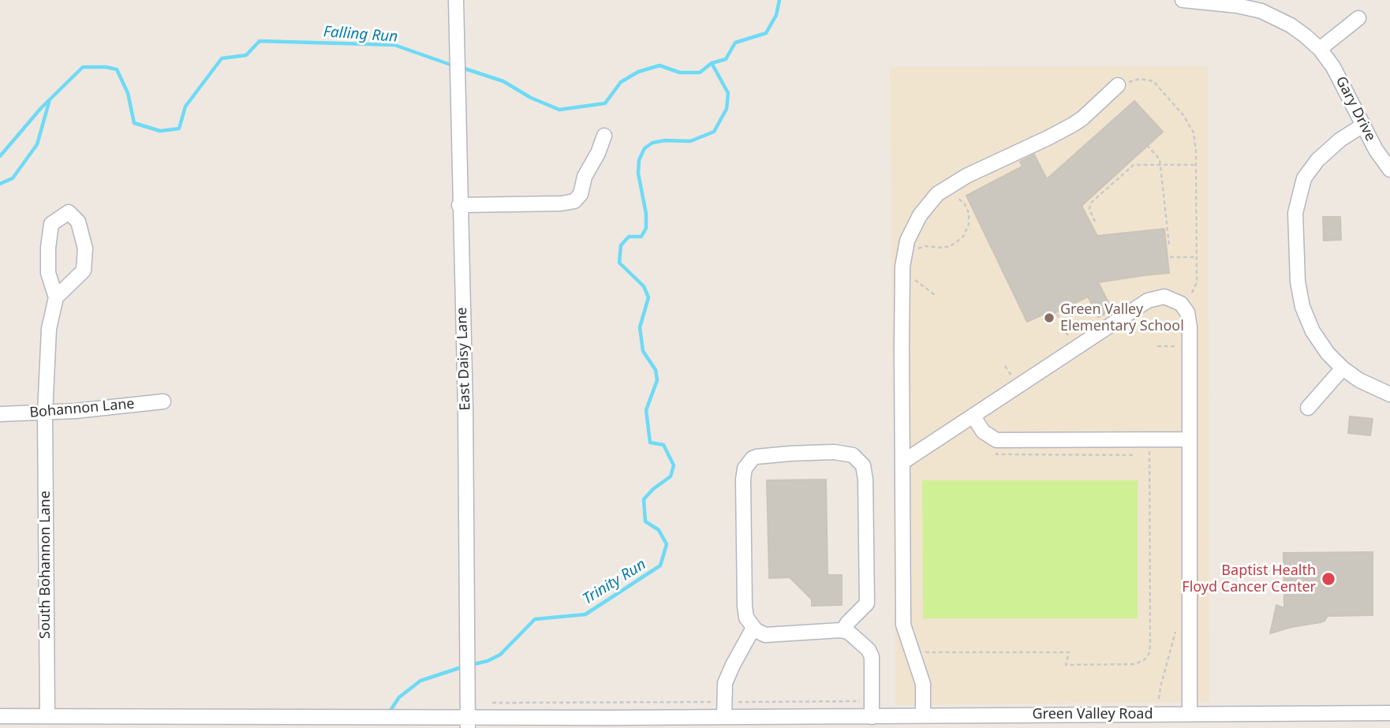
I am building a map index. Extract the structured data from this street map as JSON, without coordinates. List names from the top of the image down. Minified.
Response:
{"streets":{"street":["Gary Drive","East Daisy Lane","Bohannon Lane","South Bohannon Lane","Green Valley Road"]},"crossings":[["East Daisy Lane","Green Valley Road"],["Bohannon Lane","South Bohannon Lane"],["South Bohannon Lane","Green Valley Road"]],"water":["Falling Run","Trinity Run"],"places":["Green Valley Elementary School","Baptist Health Floyd Cancer Center"]}
